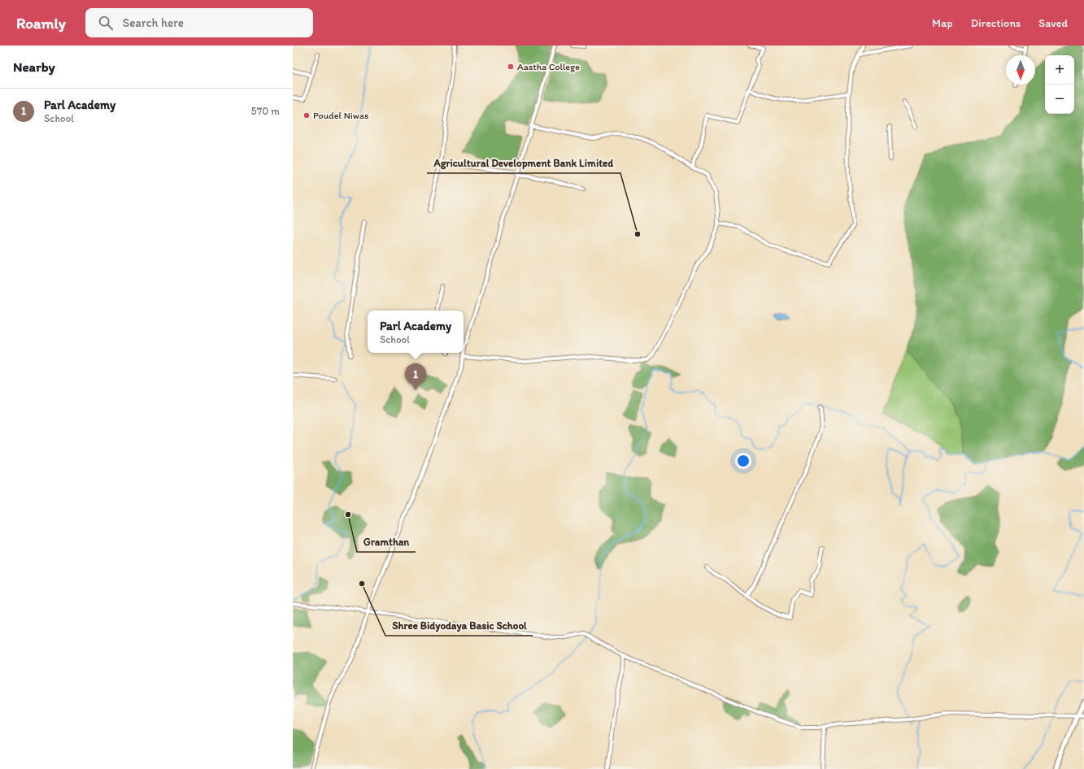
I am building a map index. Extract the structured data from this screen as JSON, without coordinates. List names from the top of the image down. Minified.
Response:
{"places":["Aastha College","Poudel Niwas","Agricultural Development Bank Limited","Gramthan","Shree Bidyodaya Basic School"],"north":"bottom","page":{"header":"Roamly","search":"Search here","nav":["Map","Directions","Saved"],"heading":"Nearby","map_buttons":["+","−"],"list":[{"mark":"1","name":"Parl Academy","note":"School","value":"570 m"}],"popup":["Parl Academy","School"],"pins":"1"}}
